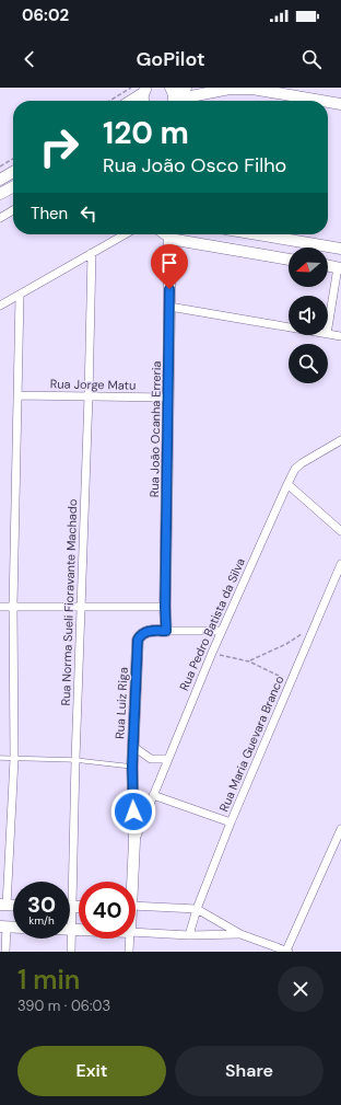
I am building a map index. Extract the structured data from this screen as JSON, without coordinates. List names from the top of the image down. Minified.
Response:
{"streets":{"street":["Rua Jorge Matu","Rua João Ocanha Erreria","Rua Norma Sueli Fioravante Machado","Rua Pedro Batista da Silva","Rua Luiz Riga","Rua Maria Guevara Branco"]},"crossings":[["Rua Jorge Matu","Rua João Ocanha Erreria"],["Rua Jorge Matu","Rua Norma Sueli Fioravante Machado"],["Rua João Ocanha Erreria","Rua Luiz Riga"],["Rua Pedro Batista da Silva","Rua Luiz Riga"]],"north":"left","page":{"status":"06:02","header":"GoPilot","turn":["120 m","Rua João Osco Filho"],"then":"Then","speed":"30 km/h","limit":"40","heading":["1 min","390 m · 06:03"],"buttons":["Exit","Share"]}}
